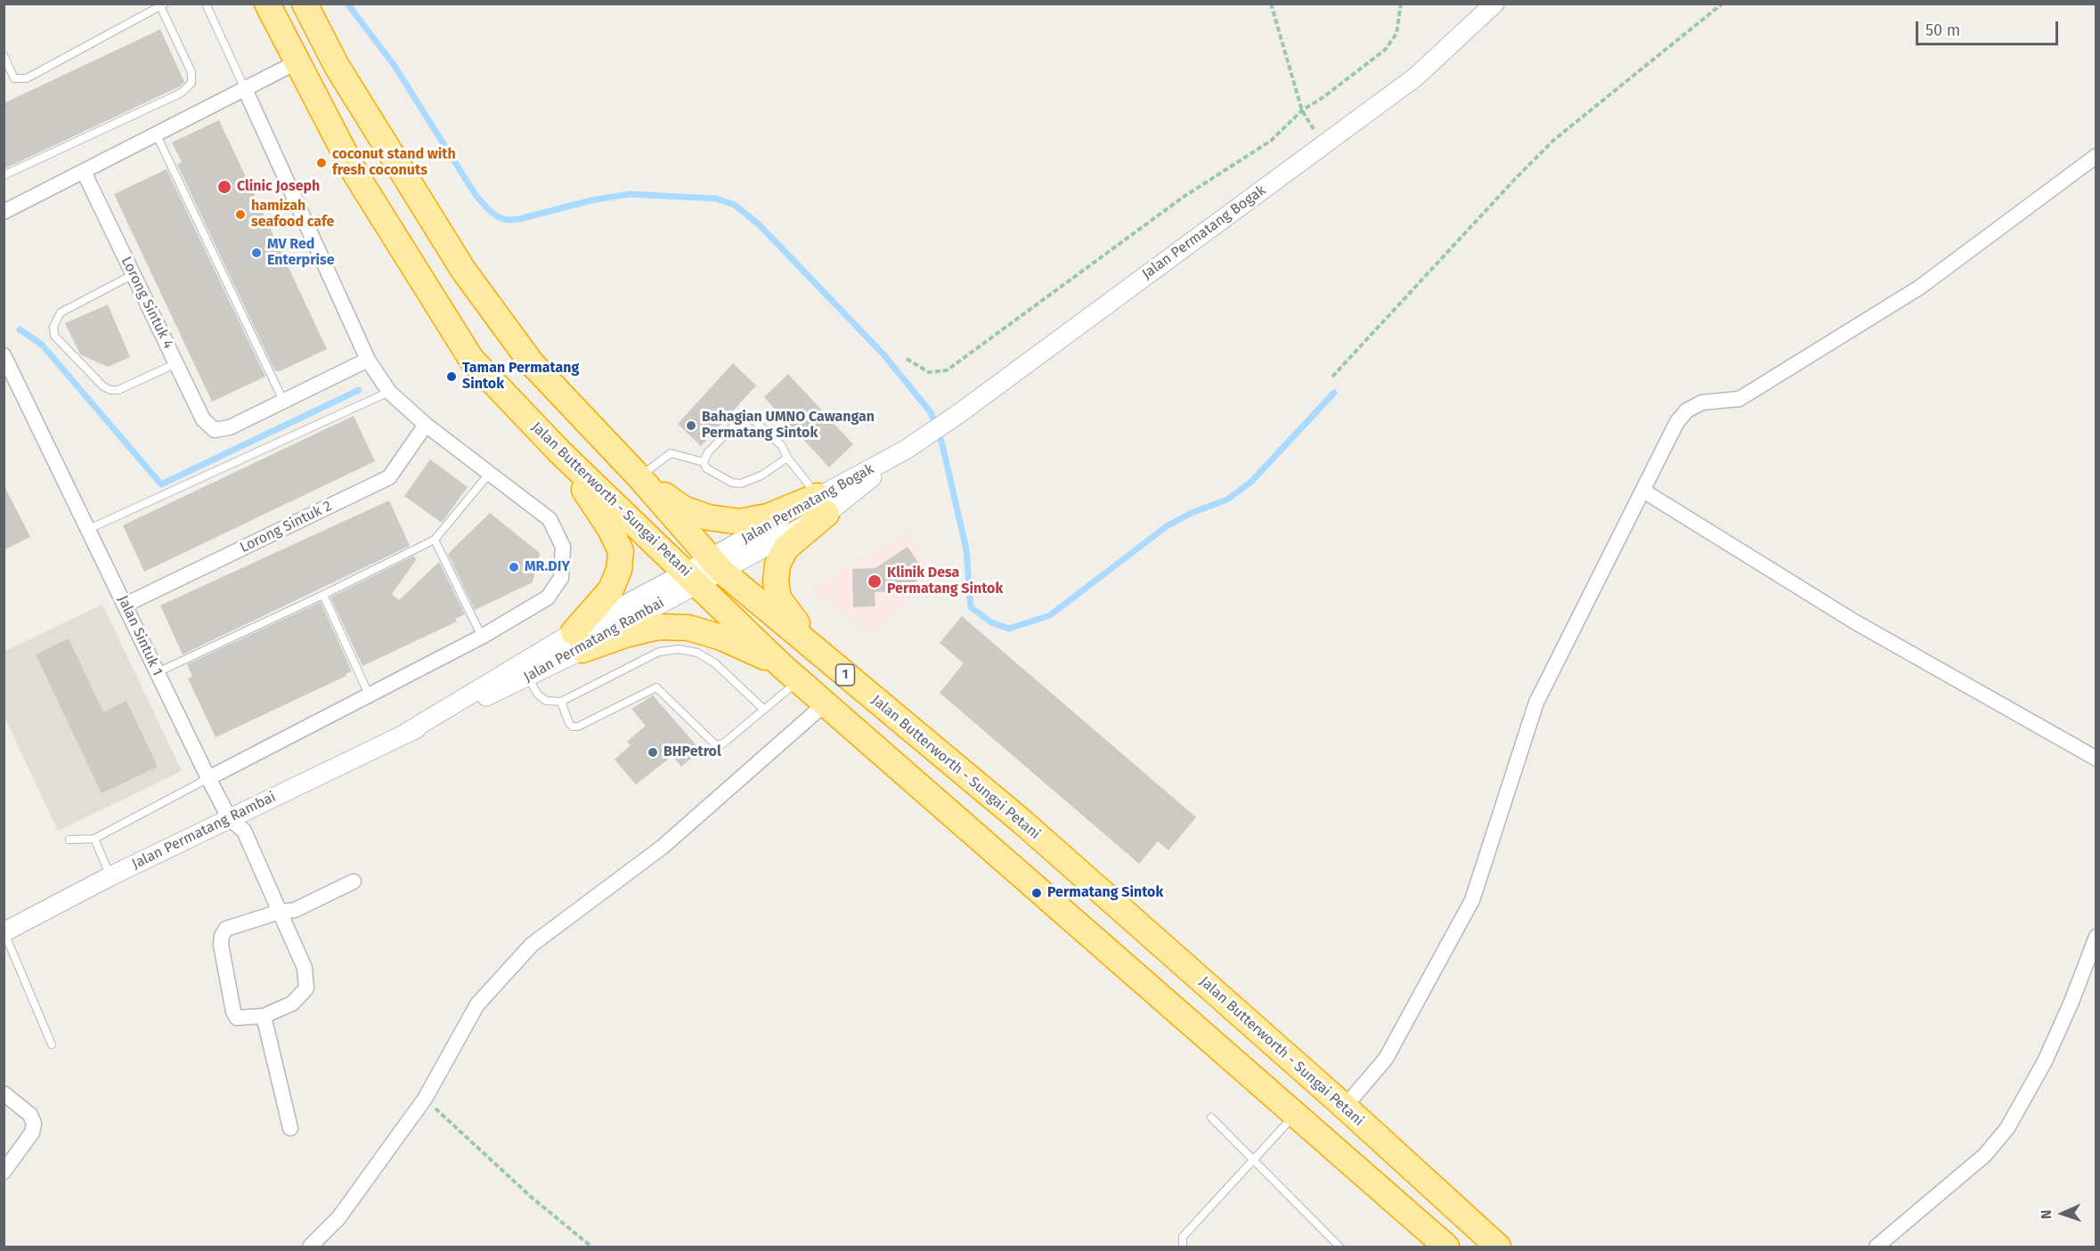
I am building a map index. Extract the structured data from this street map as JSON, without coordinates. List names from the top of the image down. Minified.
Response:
{"streets":{"highway":["Jalan Butterworth - Sungai Petani","1"],"street":["Jalan Permatang Bogak","Lorong Sintuk 4","Lorong Sintuk 2","Jalan Sintuk 1","Jalan Permatang Rambai"]},"crossings":[["Jalan Permatang Bogak","Jalan Butterworth - Sungai Petani"],["Jalan Permatang Bogak","Jalan Permatang Rambai"],["Jalan Butterworth - Sungai Petani","Jalan Permatang Rambai"],["Lorong Sintuk 2","Jalan Sintuk 1"],["Jalan Sintuk 1","Jalan Permatang Rambai"]],"places":["coconut stand with fresh coconuts","Clinic Joseph","hamizah seafood cafe","MV Red Enterprise","Taman Permatang Sintok","Bahagian UMNO Cawangan Permatang Sintok","MR.DIY","Klinik Desa Permatang Sintok","BHPetrol","Permatang Sintok"],"scale_bar":"50 m","north":"left"}
